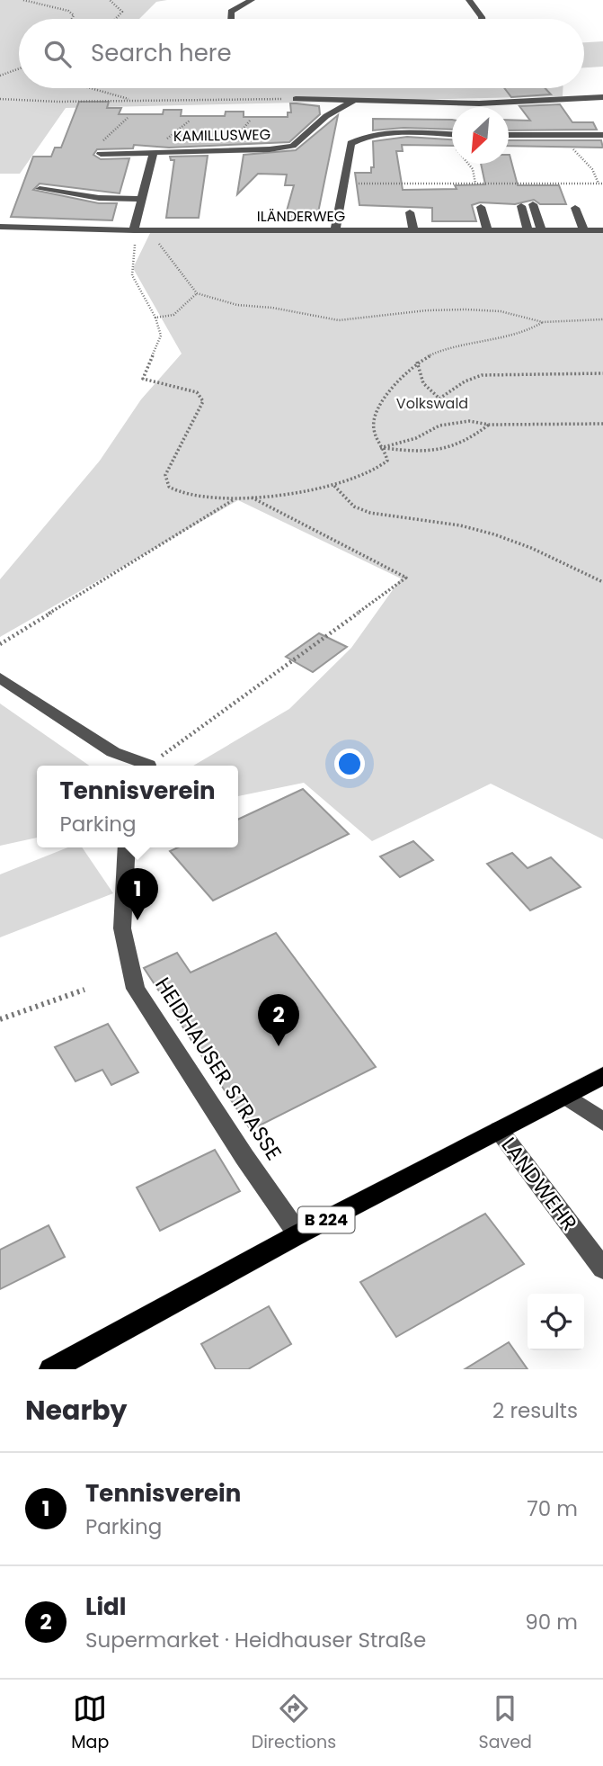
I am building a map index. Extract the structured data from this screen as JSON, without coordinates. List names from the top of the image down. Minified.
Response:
{"streets":{"main road":["B 224"],"street":["KAMILLUSWEG","ILÄNDERWEG","HEIDHAUSER STRASSE","LANDWEHR"]},"crossings":[["HEIDHAUSER STRASSE","B 224"],["LANDWEHR","B 224"]],"parks":["Volkswald"],"north":"bottom left","page":{"search":"Search here","popup":["Tennisverein","Parking"],"pins":["1","2"],"heading":["Nearby","2 results"],"list":[{"mark":"1","name":"Tennisverein","note":"Parking","value":"70 m"},{"mark":"2","name":"Lidl","note":"Supermarket · Heidhauser Straße","value":"90 m"}],"nav":["Map","Directions","Saved"]}}
